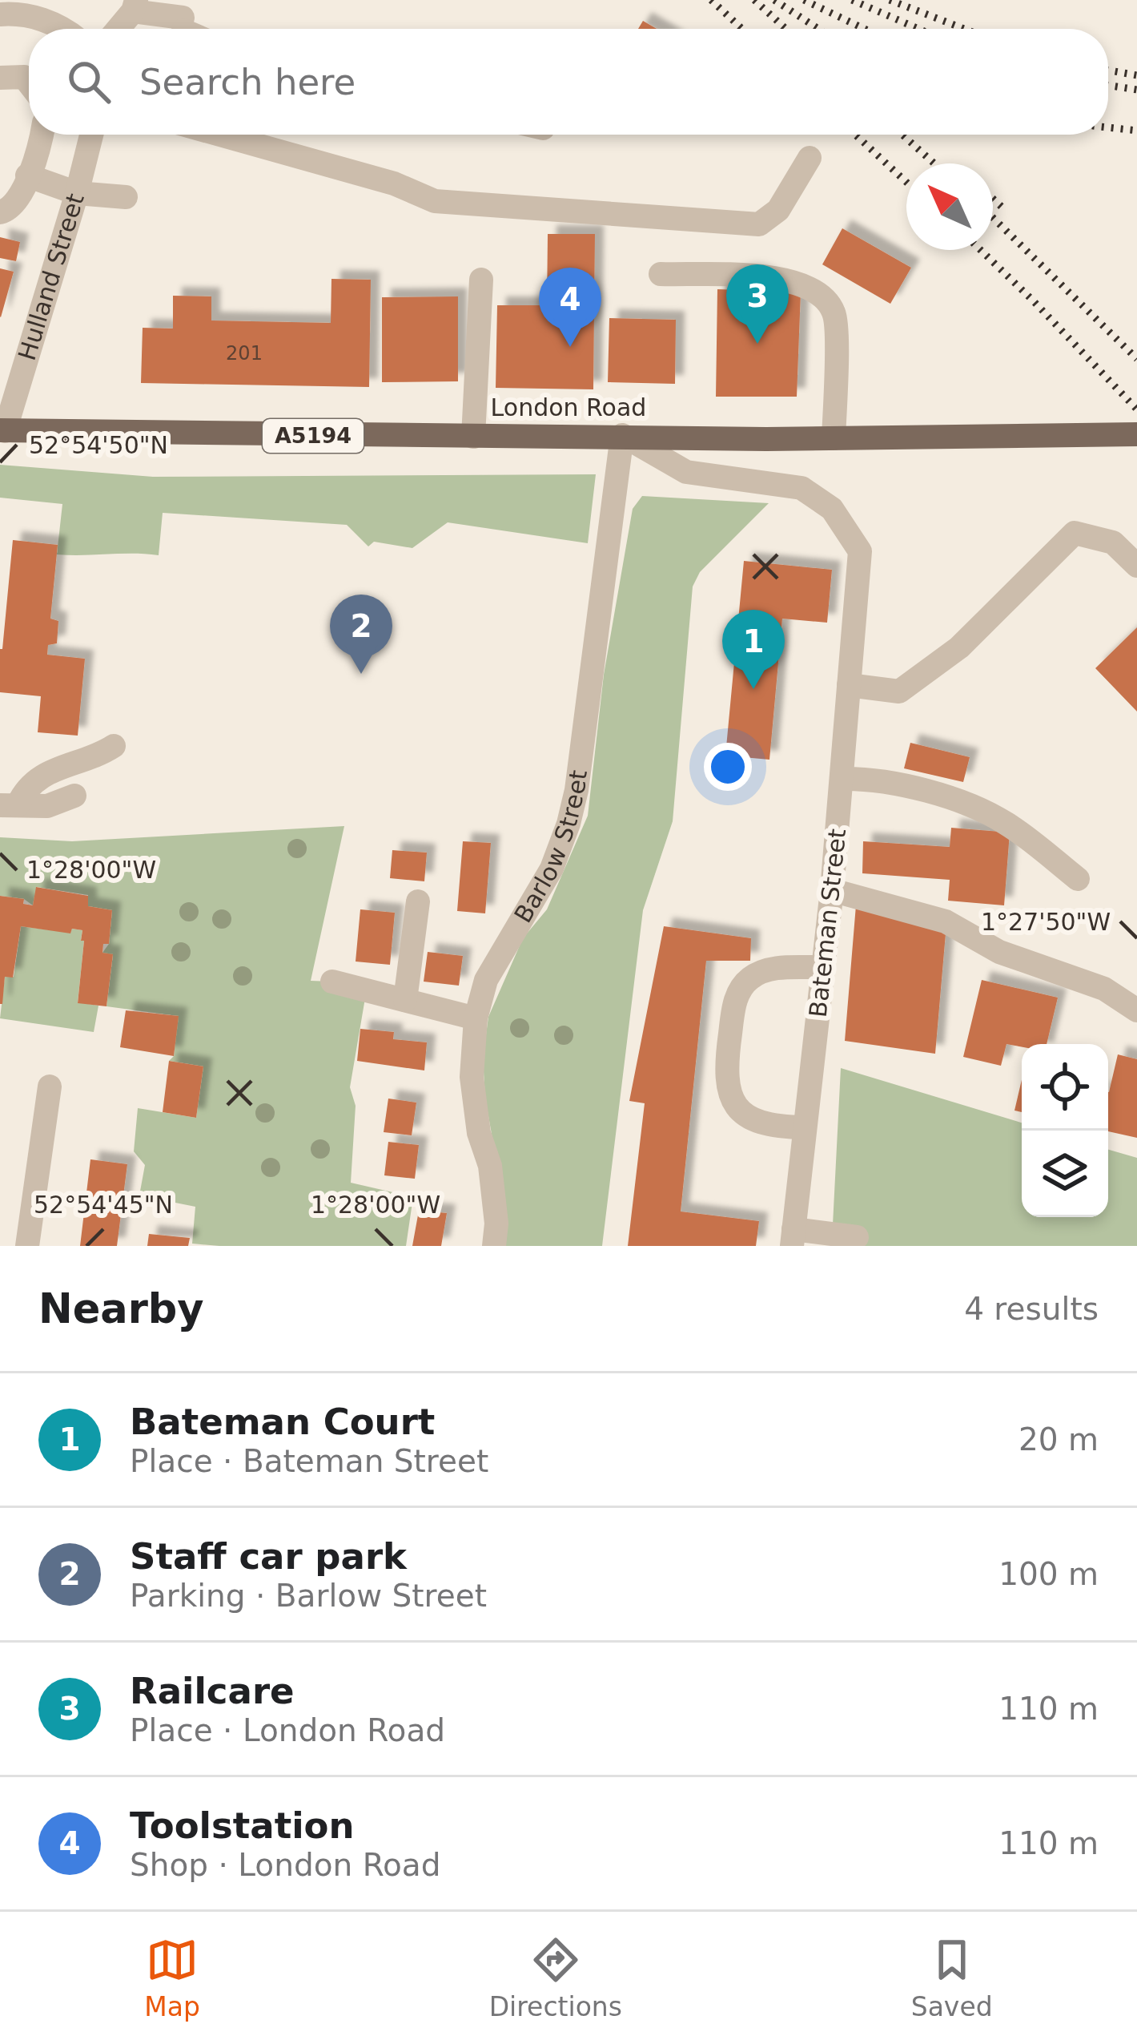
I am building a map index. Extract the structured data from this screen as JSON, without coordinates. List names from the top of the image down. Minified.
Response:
{"streets":{"main road":["London Road","A5194"],"street":["Hulland Street","Barlow Street","Bateman Street"]},"crossings":[["Hulland Street","London Road"],["London Road","Barlow Street"],["London Road","Bateman Street"],["Barlow Street","Bateman Street"]],"house_numbers":["201"],"north":"top left","page":{"search":"Search here","pins":["3","4","2","1"],"heading":["Nearby","4 results"],"list":[{"mark":"1","name":"Bateman Court","note":"Place · Bateman Street","value":"20 m"},{"mark":"2","name":"Staff car park","note":"Parking · Barlow Street","value":"100 m"},{"mark":"3","name":"Railcare","note":"Place · London Road","value":"110 m"},{"mark":"4","name":"Toolstation","note":"Shop · London Road","value":"110 m"}],"nav":["Map","Directions","Saved"]},"coordinates":["52°54'50\"N","1°28'00\"W","1°27'50\"W","52°54'45\"N"]}
